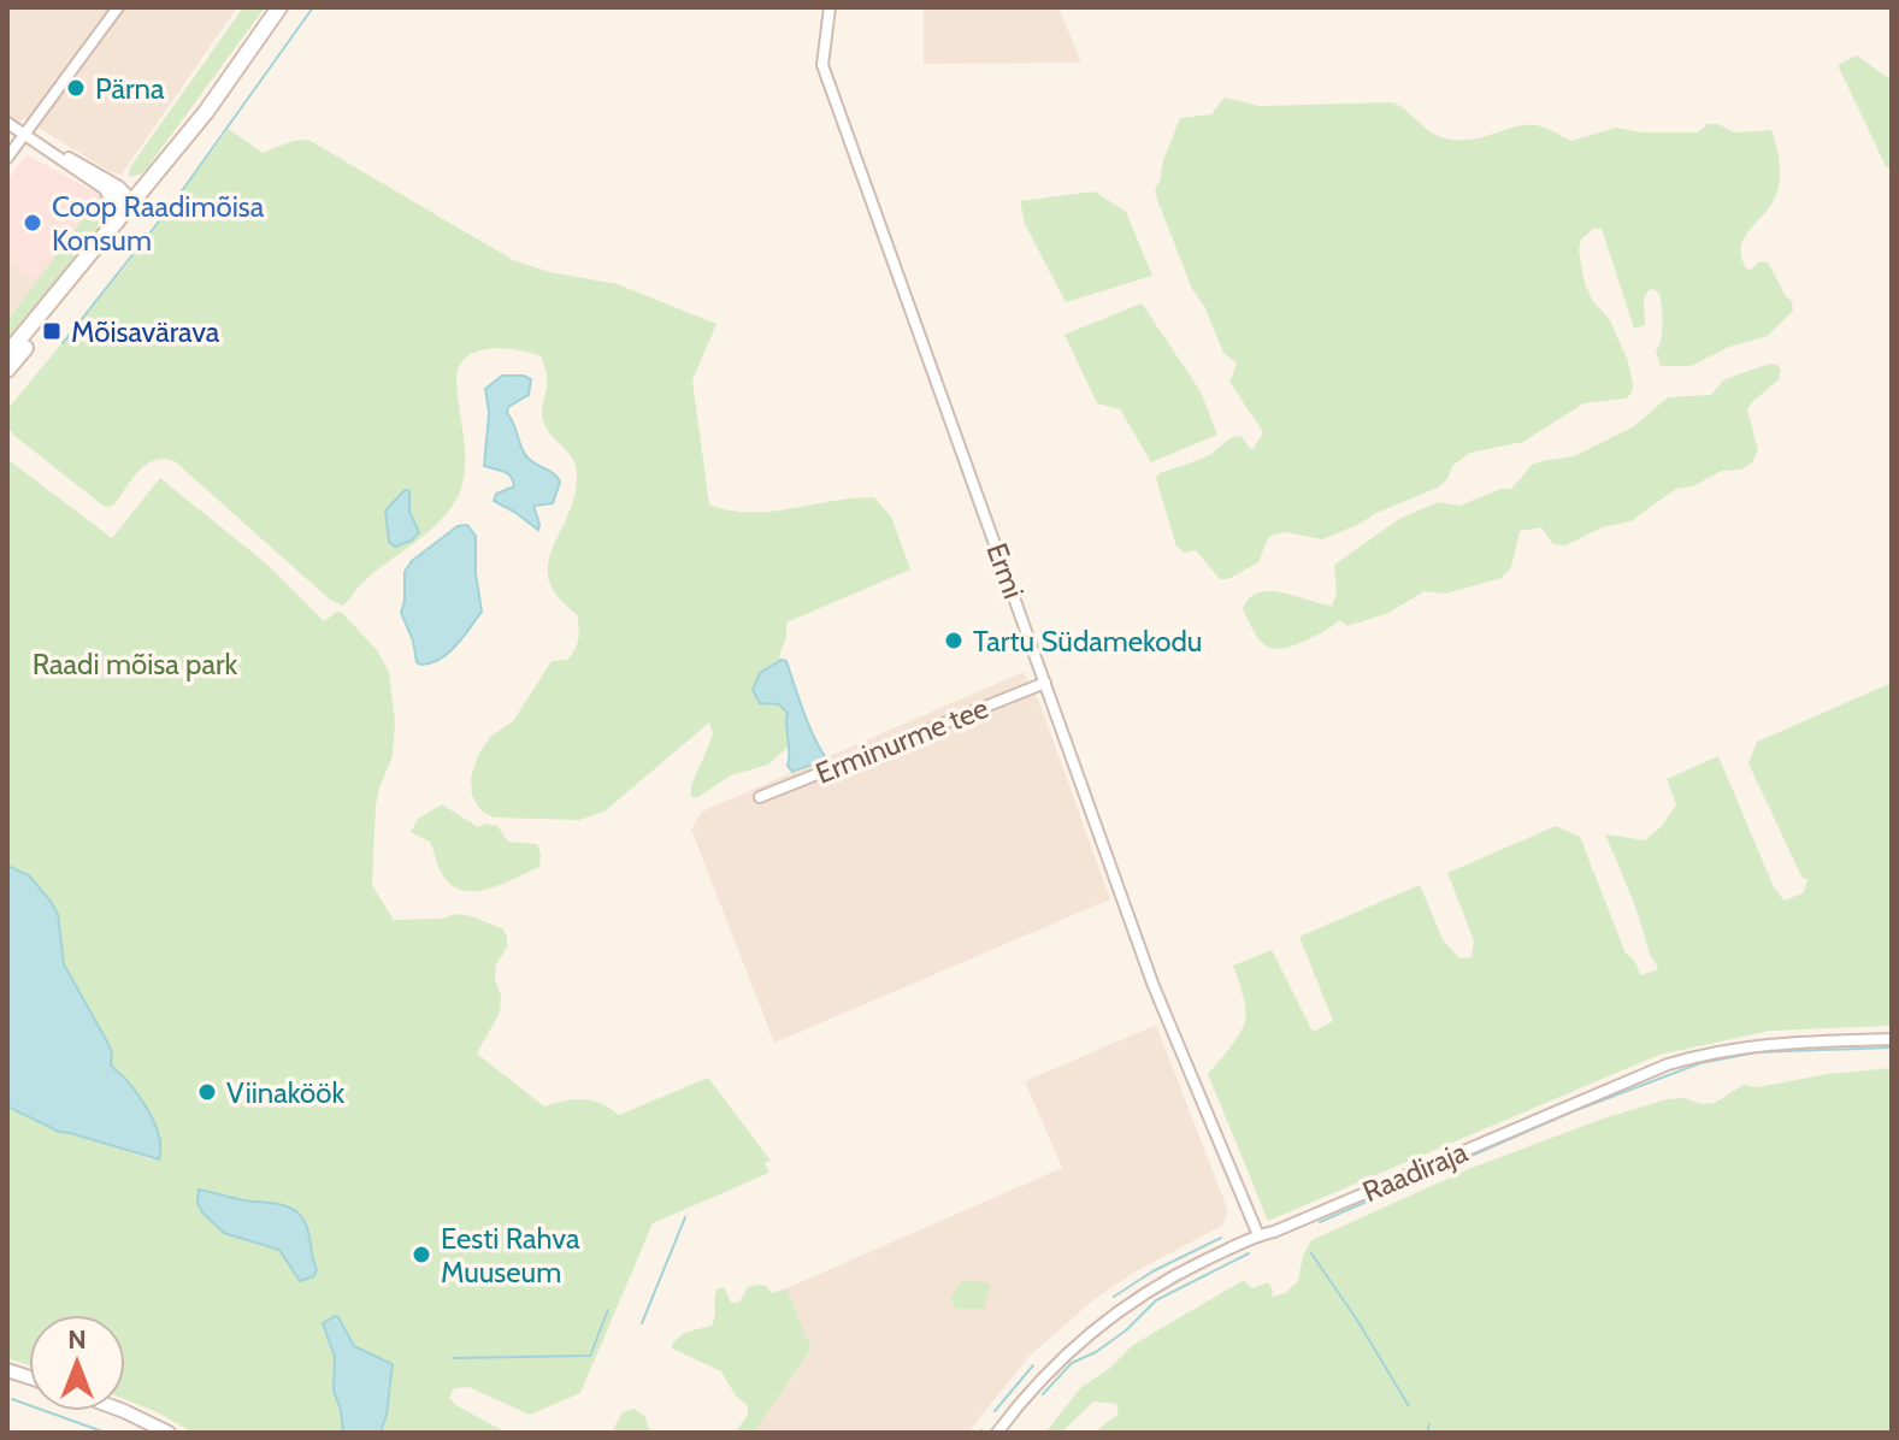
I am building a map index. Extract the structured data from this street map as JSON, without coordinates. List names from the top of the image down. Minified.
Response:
{"streets":{"street":["Ermi","Erminurme tee","Raadiraja"]},"crossings":[["Ermi","Erminurme tee"],["Ermi","Raadiraja"]],"parks":["Raadi mõisa park"],"places":{"other":["Pärna","Coop Raadimõisa Konsum","Tartu Südamekodu","Viinaköök","Eesti Rahva Muuseum"],"transit":["Mõisavärava"]},"north":"top"}
